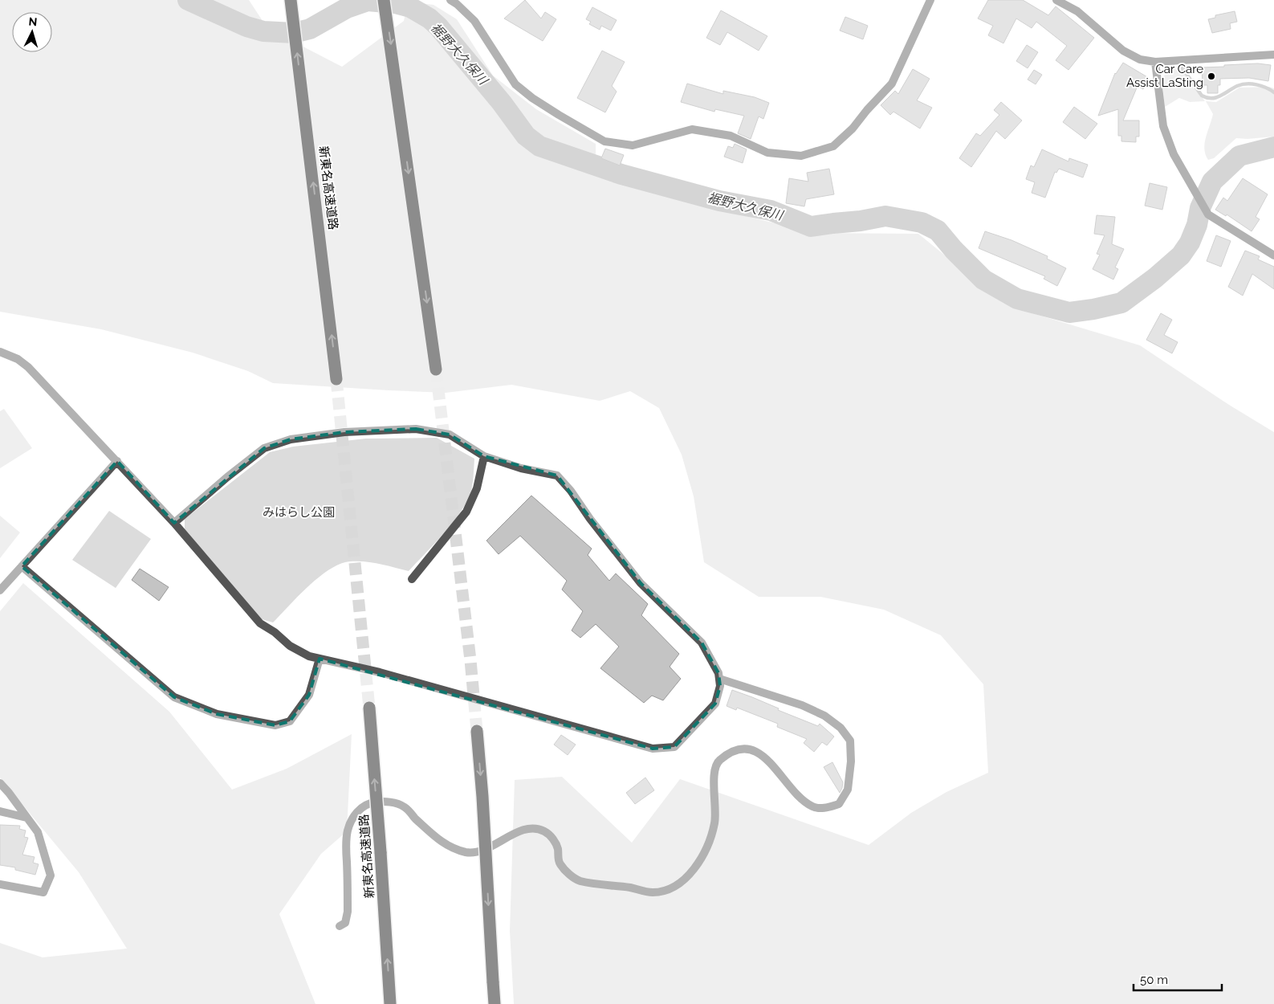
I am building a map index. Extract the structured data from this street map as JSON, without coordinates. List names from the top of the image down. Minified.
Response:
{"streets":{"highway":["新東名高速道路"]},"water":["裾野大久保川"],"parks":["みはらし公園"],"places":["Car Care Assist LaSting"],"scale_bar":"50 m","north":"top"}
